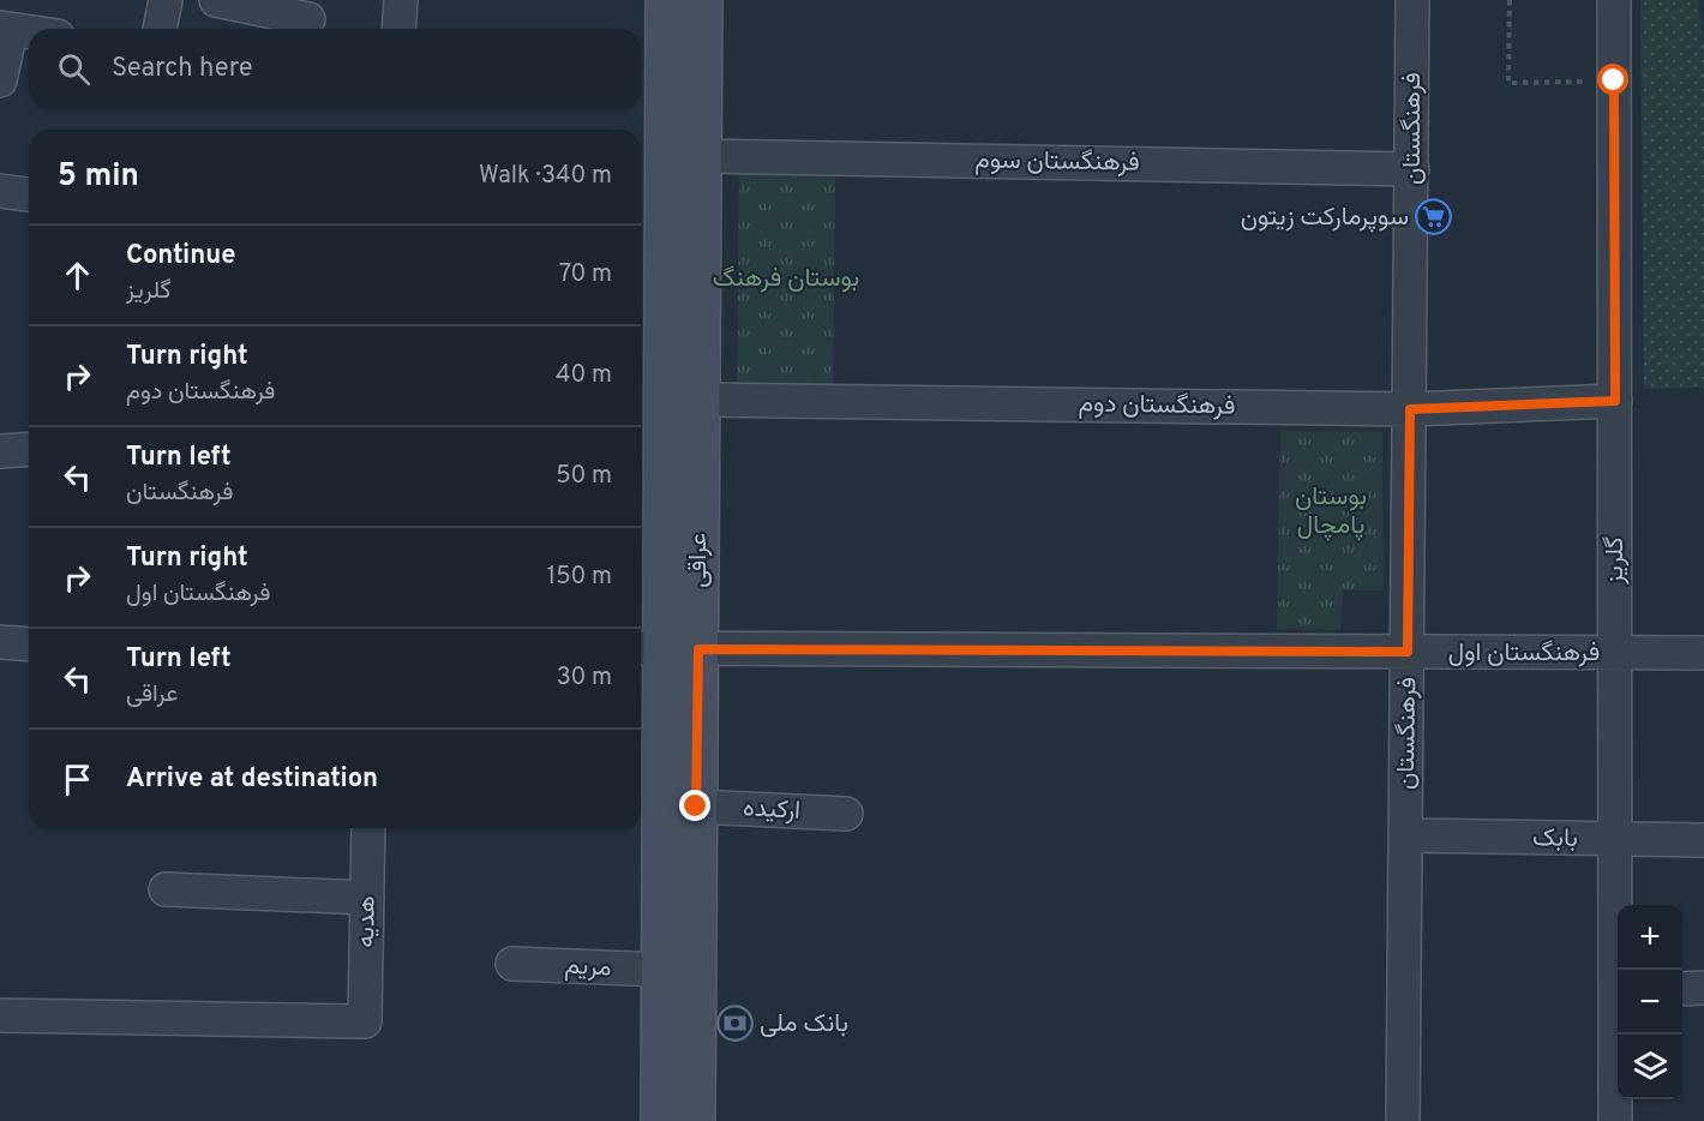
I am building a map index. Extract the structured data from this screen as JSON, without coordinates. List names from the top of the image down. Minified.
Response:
{"streets":{"main road":["عراقی"],"street":["فرهنگستان","فرهنگستان سوم","فرهنگستان دوم","گلریز","فرهنگستان اول","ارکیده","بابک","هدیه","مریم"]},"crossings":[["فرهنگستان","فرهنگستان سوم"],["فرهنگستان","فرهنگستان دوم"],["فرهنگستان","فرهنگستان اول"],["فرهنگستان","بابک"],["فرهنگستان سوم","عراقی"],["فرهنگستان دوم","عراقی"],["فرهنگستان دوم","گلریز"],["عراقی","فرهنگستان اول"],["عراقی","ارکیده"],["عراقی","مریم"],["گلریز","فرهنگستان اول"],["گلریز","بابک"]],"parks":["بوستان فرهنگ","بوستان پامچال"],"places":{"supermarket":["سوپرمارکت زیتون"],"bank":["بانک ملی"]},"page":{"search":"Search here","heading":["5 min","Walk · 340 m"],"list":[["Continue","گلریز","70 m"],["Turn right","فرهنگستان دوم","40 m"],["Turn left","فرهنگستان","50 m"],["Turn right","فرهنگستان اول","150 m"],["Turn left","عراقی","30 m"],"Arrive at destination"],"map_buttons":["+","−"]}}
